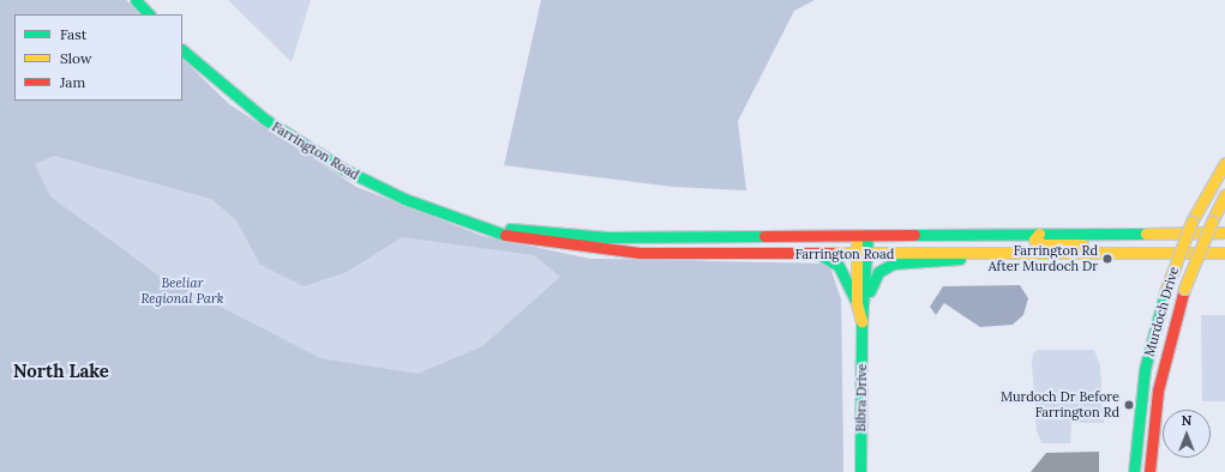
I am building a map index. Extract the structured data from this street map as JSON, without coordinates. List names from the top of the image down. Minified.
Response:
{"streets":{"main road":["Farrington Road","Murdoch Drive","Bibra Drive"]},"crossings":[["Farrington Road","Bibra Drive"]],"districts":["North Lake"],"parks":["Beeliar Regional Park"],"places":["Farrington Rd After Murdoch Dr","Murdoch Dr Before Farrington Rd"],"legend":["Fast","Slow","Jam"],"north":"top"}
